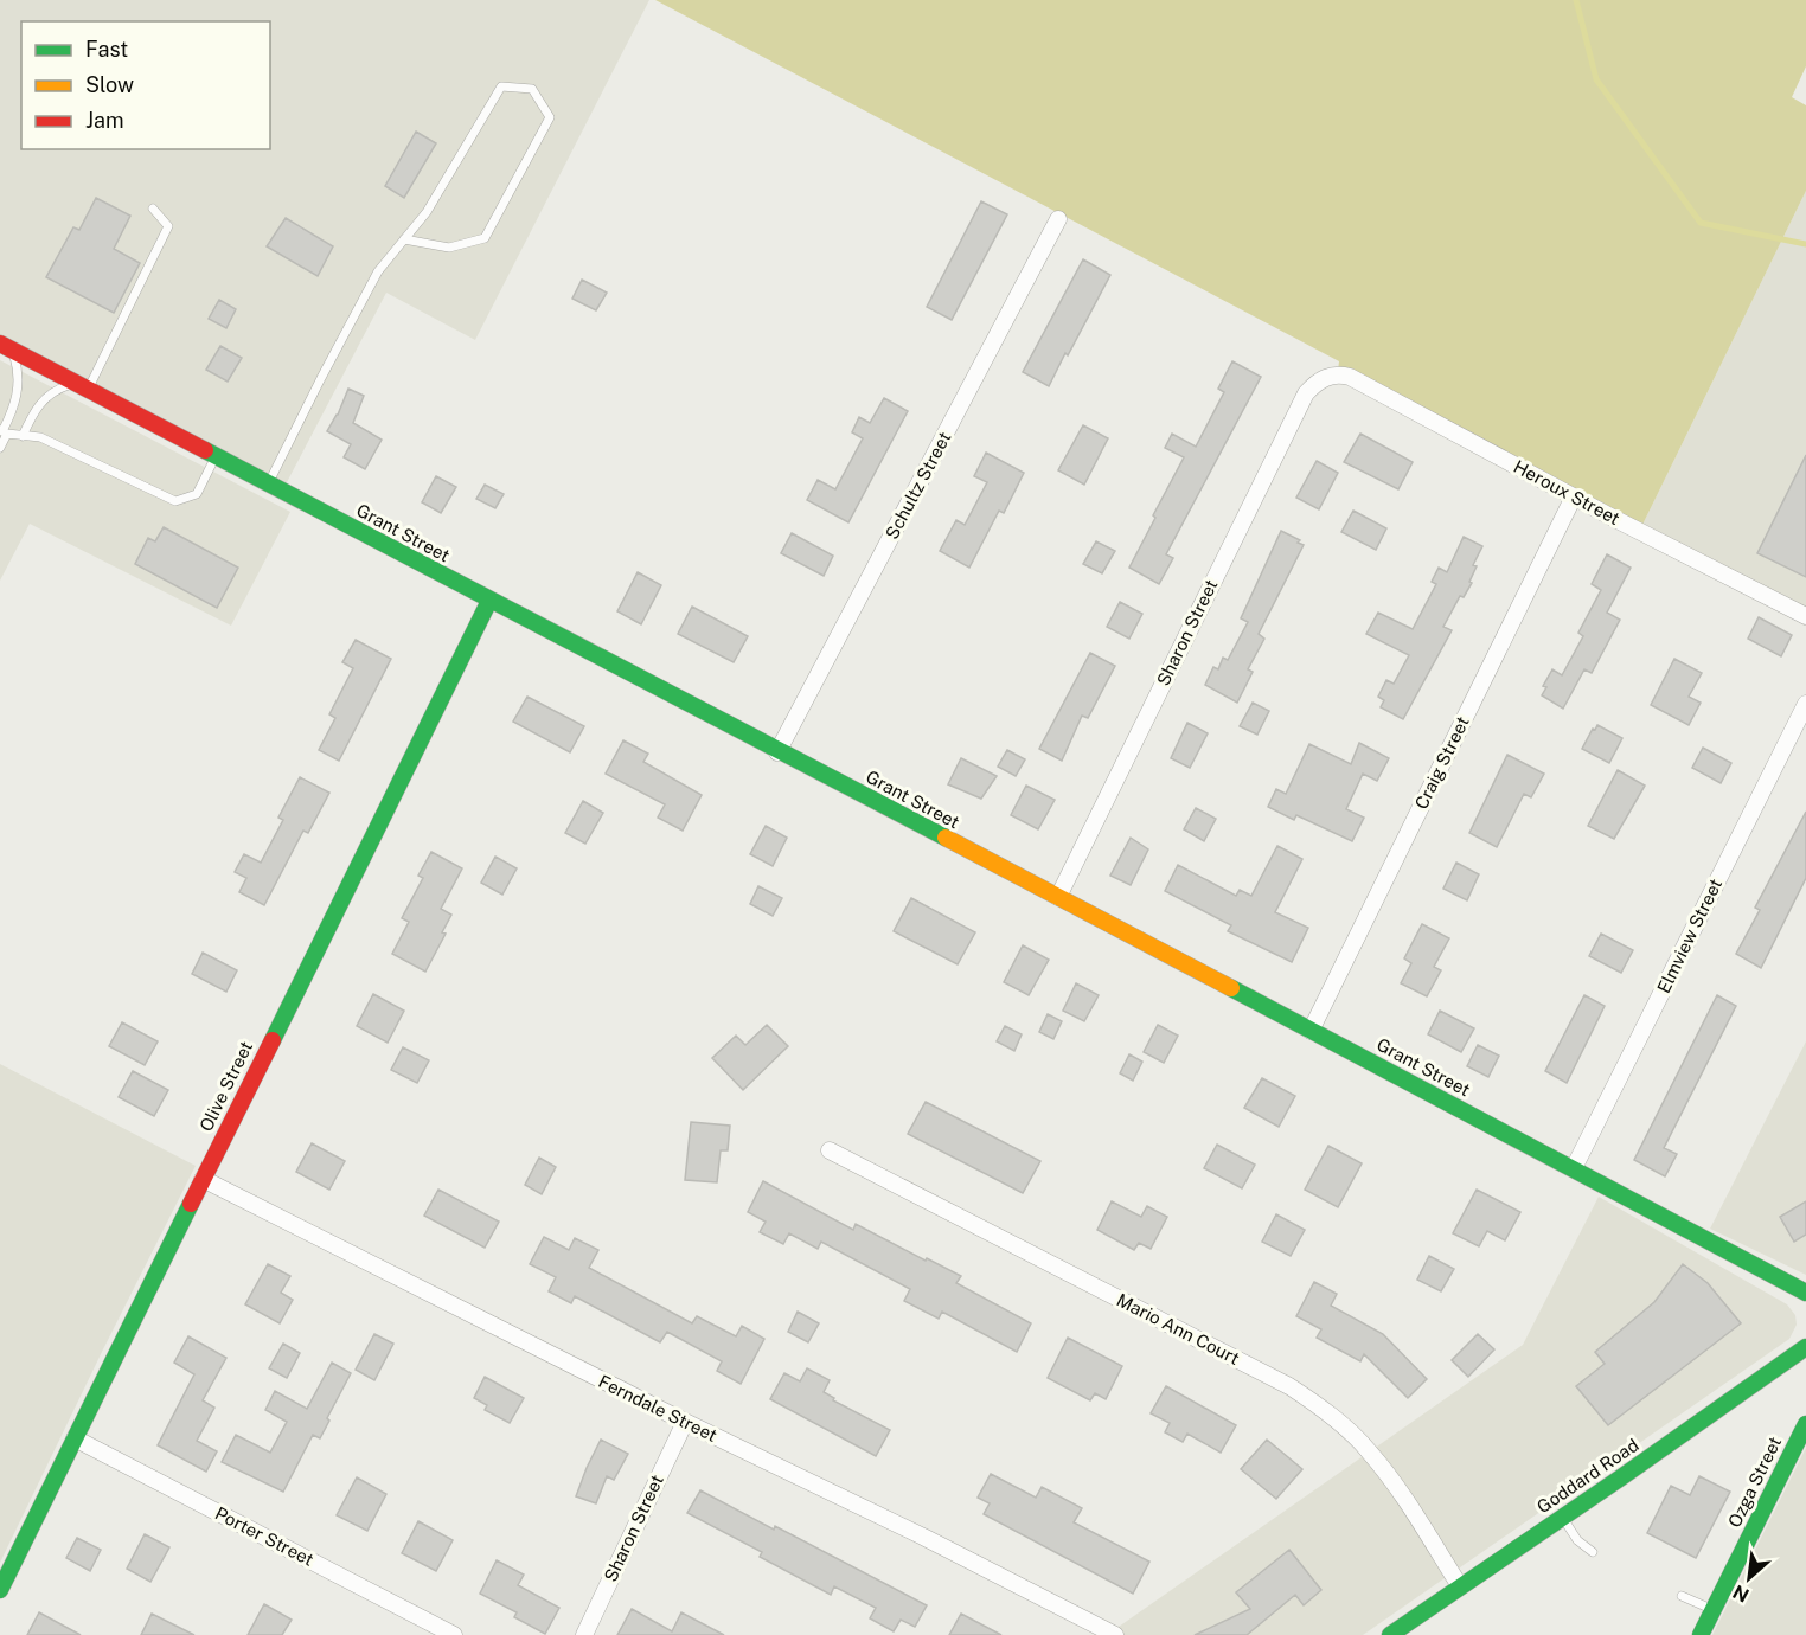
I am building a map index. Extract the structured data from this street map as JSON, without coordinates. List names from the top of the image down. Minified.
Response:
{"streets":{"street":["Schultz Street","Heroux Street","Grant Street","Sharon Street","Craig Street","Elmview Street","Olive Street","Mario Ann Court","Ferndale Street","Goddard Road","Ozga Street","Porter Street"]},"crossings":[["Schultz Street","Grant Street"],["Heroux Street","Sharon Street"],["Heroux Street","Craig Street"],["Grant Street","Sharon Street"],["Grant Street","Craig Street"],["Grant Street","Elmview Street"],["Grant Street","Olive Street"],["Sharon Street","Ferndale Street"],["Olive Street","Ferndale Street"],["Olive Street","Porter Street"],["Mario Ann Court","Goddard Road"]],"legend":["Fast","Slow","Jam"],"north":"bottom left"}
